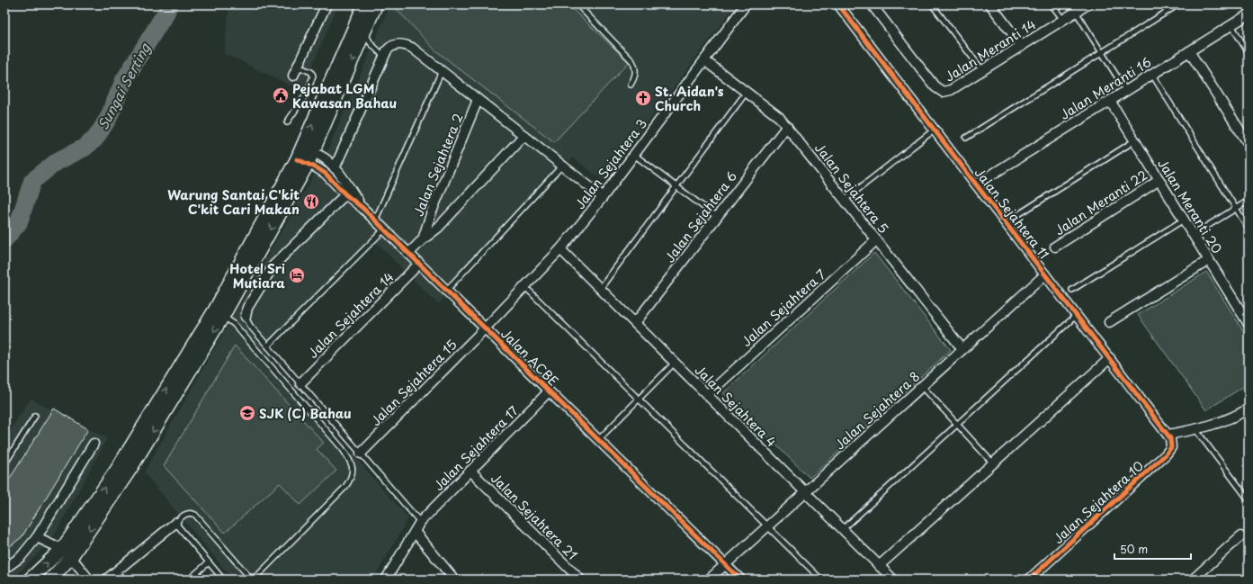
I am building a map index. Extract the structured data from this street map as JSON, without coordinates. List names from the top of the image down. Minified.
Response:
{"streets":{"street":["Jalan Meranti 14","Jalan Meranti 16","Jalan Sejahtera 3","Jalan Sejahtera 2","Jalan Sejahtera 5","Jalan Meranti 22","Jalan Meranti 20","Jalan Sejahtera 11","Jalan Sejahtera 6","Jalan Sejahtera 7","Jalan Sejahtera 14","Jalan ACBE","Jalan Sejahtera 15","Jalan Sejahtera 4","Jalan Sejahtera 8","Jalan Sejahtera 17","Jalan Sejahtera 10","Jalan Sejahtera 21"]},"crossings":[["Jalan Meranti 16","Jalan Meranti 20"],["Jalan Meranti 16","Jalan Sejahtera 11"],["Jalan Sejahtera 3","Jalan Sejahtera 5"],["Jalan Sejahtera 3","Jalan ACBE"],["Jalan Sejahtera 3","Jalan Sejahtera 15"],["Jalan Sejahtera 3","Jalan Sejahtera 4"],["Jalan Sejahtera 2","Jalan ACBE"],["Jalan Sejahtera 5","Jalan Sejahtera 6"],["Jalan Sejahtera 5","Jalan Sejahtera 7"],["Jalan Sejahtera 5","Jalan Sejahtera 8"],["Jalan Meranti 22","Jalan Meranti 20"],["Jalan Sejahtera 11","Jalan Sejahtera 8"],["Jalan Sejahtera 11","Jalan Sejahtera 10"],["Jalan Sejahtera 6","Jalan Sejahtera 4"],["Jalan Sejahtera 7","Jalan Sejahtera 4"],["Jalan Sejahtera 14","Jalan ACBE"],["Jalan ACBE","Jalan Sejahtera 15"],["Jalan ACBE","Jalan Sejahtera 8"],["Jalan ACBE","Jalan Sejahtera 17"],["Jalan Sejahtera 4","Jalan Sejahtera 8"],["Jalan Sejahtera 17","Jalan Sejahtera 21"]],"water":["Sungai Serting"],"places":{"public building":["Pejabat LGM Kawasan Bahau"],"church":["St. Aidan's Church"],"restaurant":["Warung Santai C'kit C'kit Cari Makan"],"hotel":["Hotel Sri Mutiara"],"school or university":["SJK (C) Bahau"]},"scale_bar":"50 m"}
